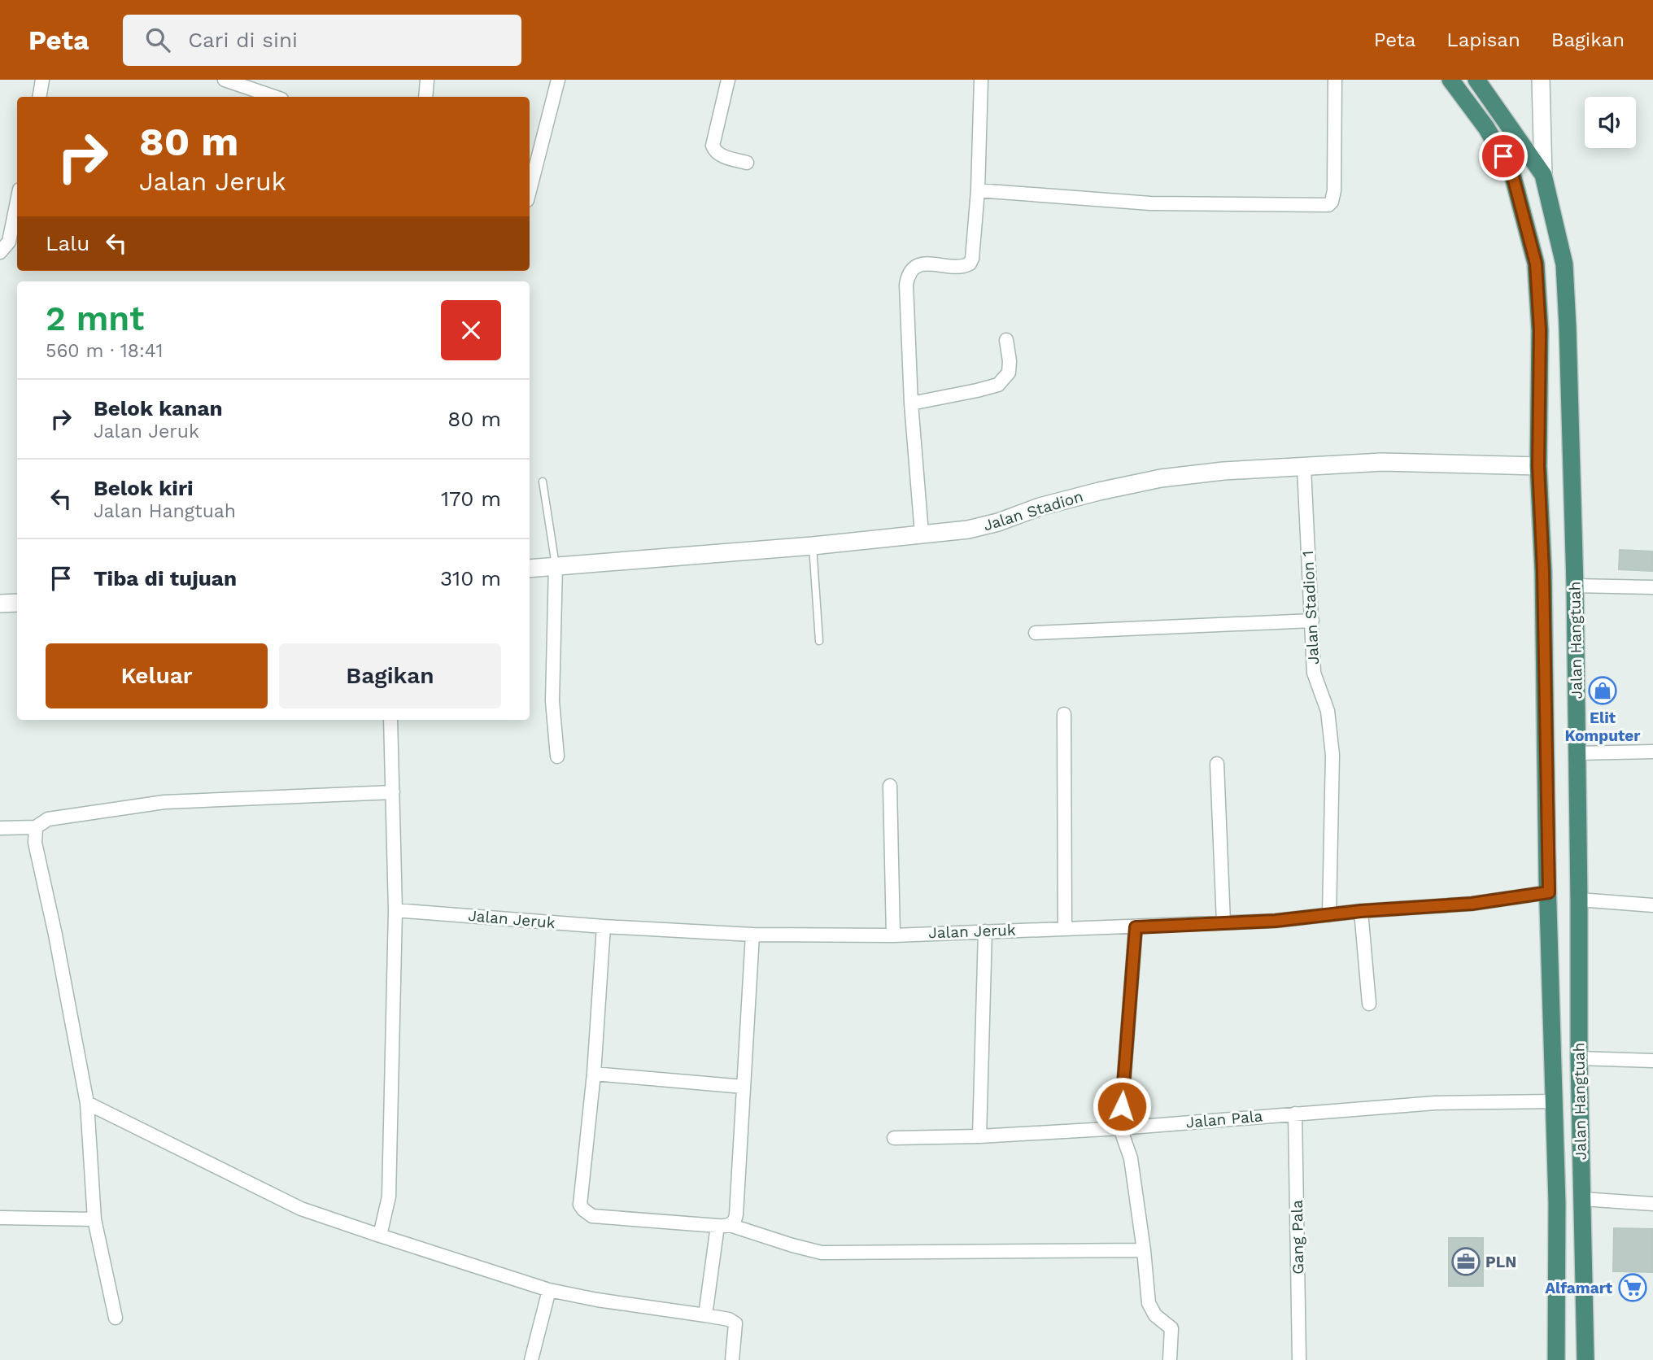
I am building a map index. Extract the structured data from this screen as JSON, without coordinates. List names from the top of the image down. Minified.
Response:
{"streets":{"highway":["Jalan Hangtuah"],"street":["Jalan Stadion","Jalan Stadion 1","Jalan Jeruk","Jalan Pala","Gang Pala"]},"crossings":[["Jalan Stadion","Jalan Stadion 1"],["Jalan Stadion","Jalan Hangtuah"],["Jalan Stadion 1","Jalan Jeruk"],["Jalan Hangtuah","Jalan Jeruk"],["Jalan Hangtuah","Jalan Pala"],["Jalan Pala","Gang Pala"]],"places":{"shop":["Elit Komputer"],"office":["PLN"],"supermarket":["Alfamart"]},"page":{"header":"Peta","search":"Cari di sini","nav":["Peta","Lapisan","Bagikan"],"turn":["80 m","Jalan Jeruk"],"then":"Lalu","heading":["2 mnt","560 m · 18:41"],"list":[{"name":"Belok kanan","note":"Jalan Jeruk","value":"80 m"},{"name":"Belok kiri","note":"Jalan Hangtuah","value":"170 m"},{"name":"Tiba di tujuan","value":"310 m"}],"buttons":["Keluar","Bagikan"]}}
